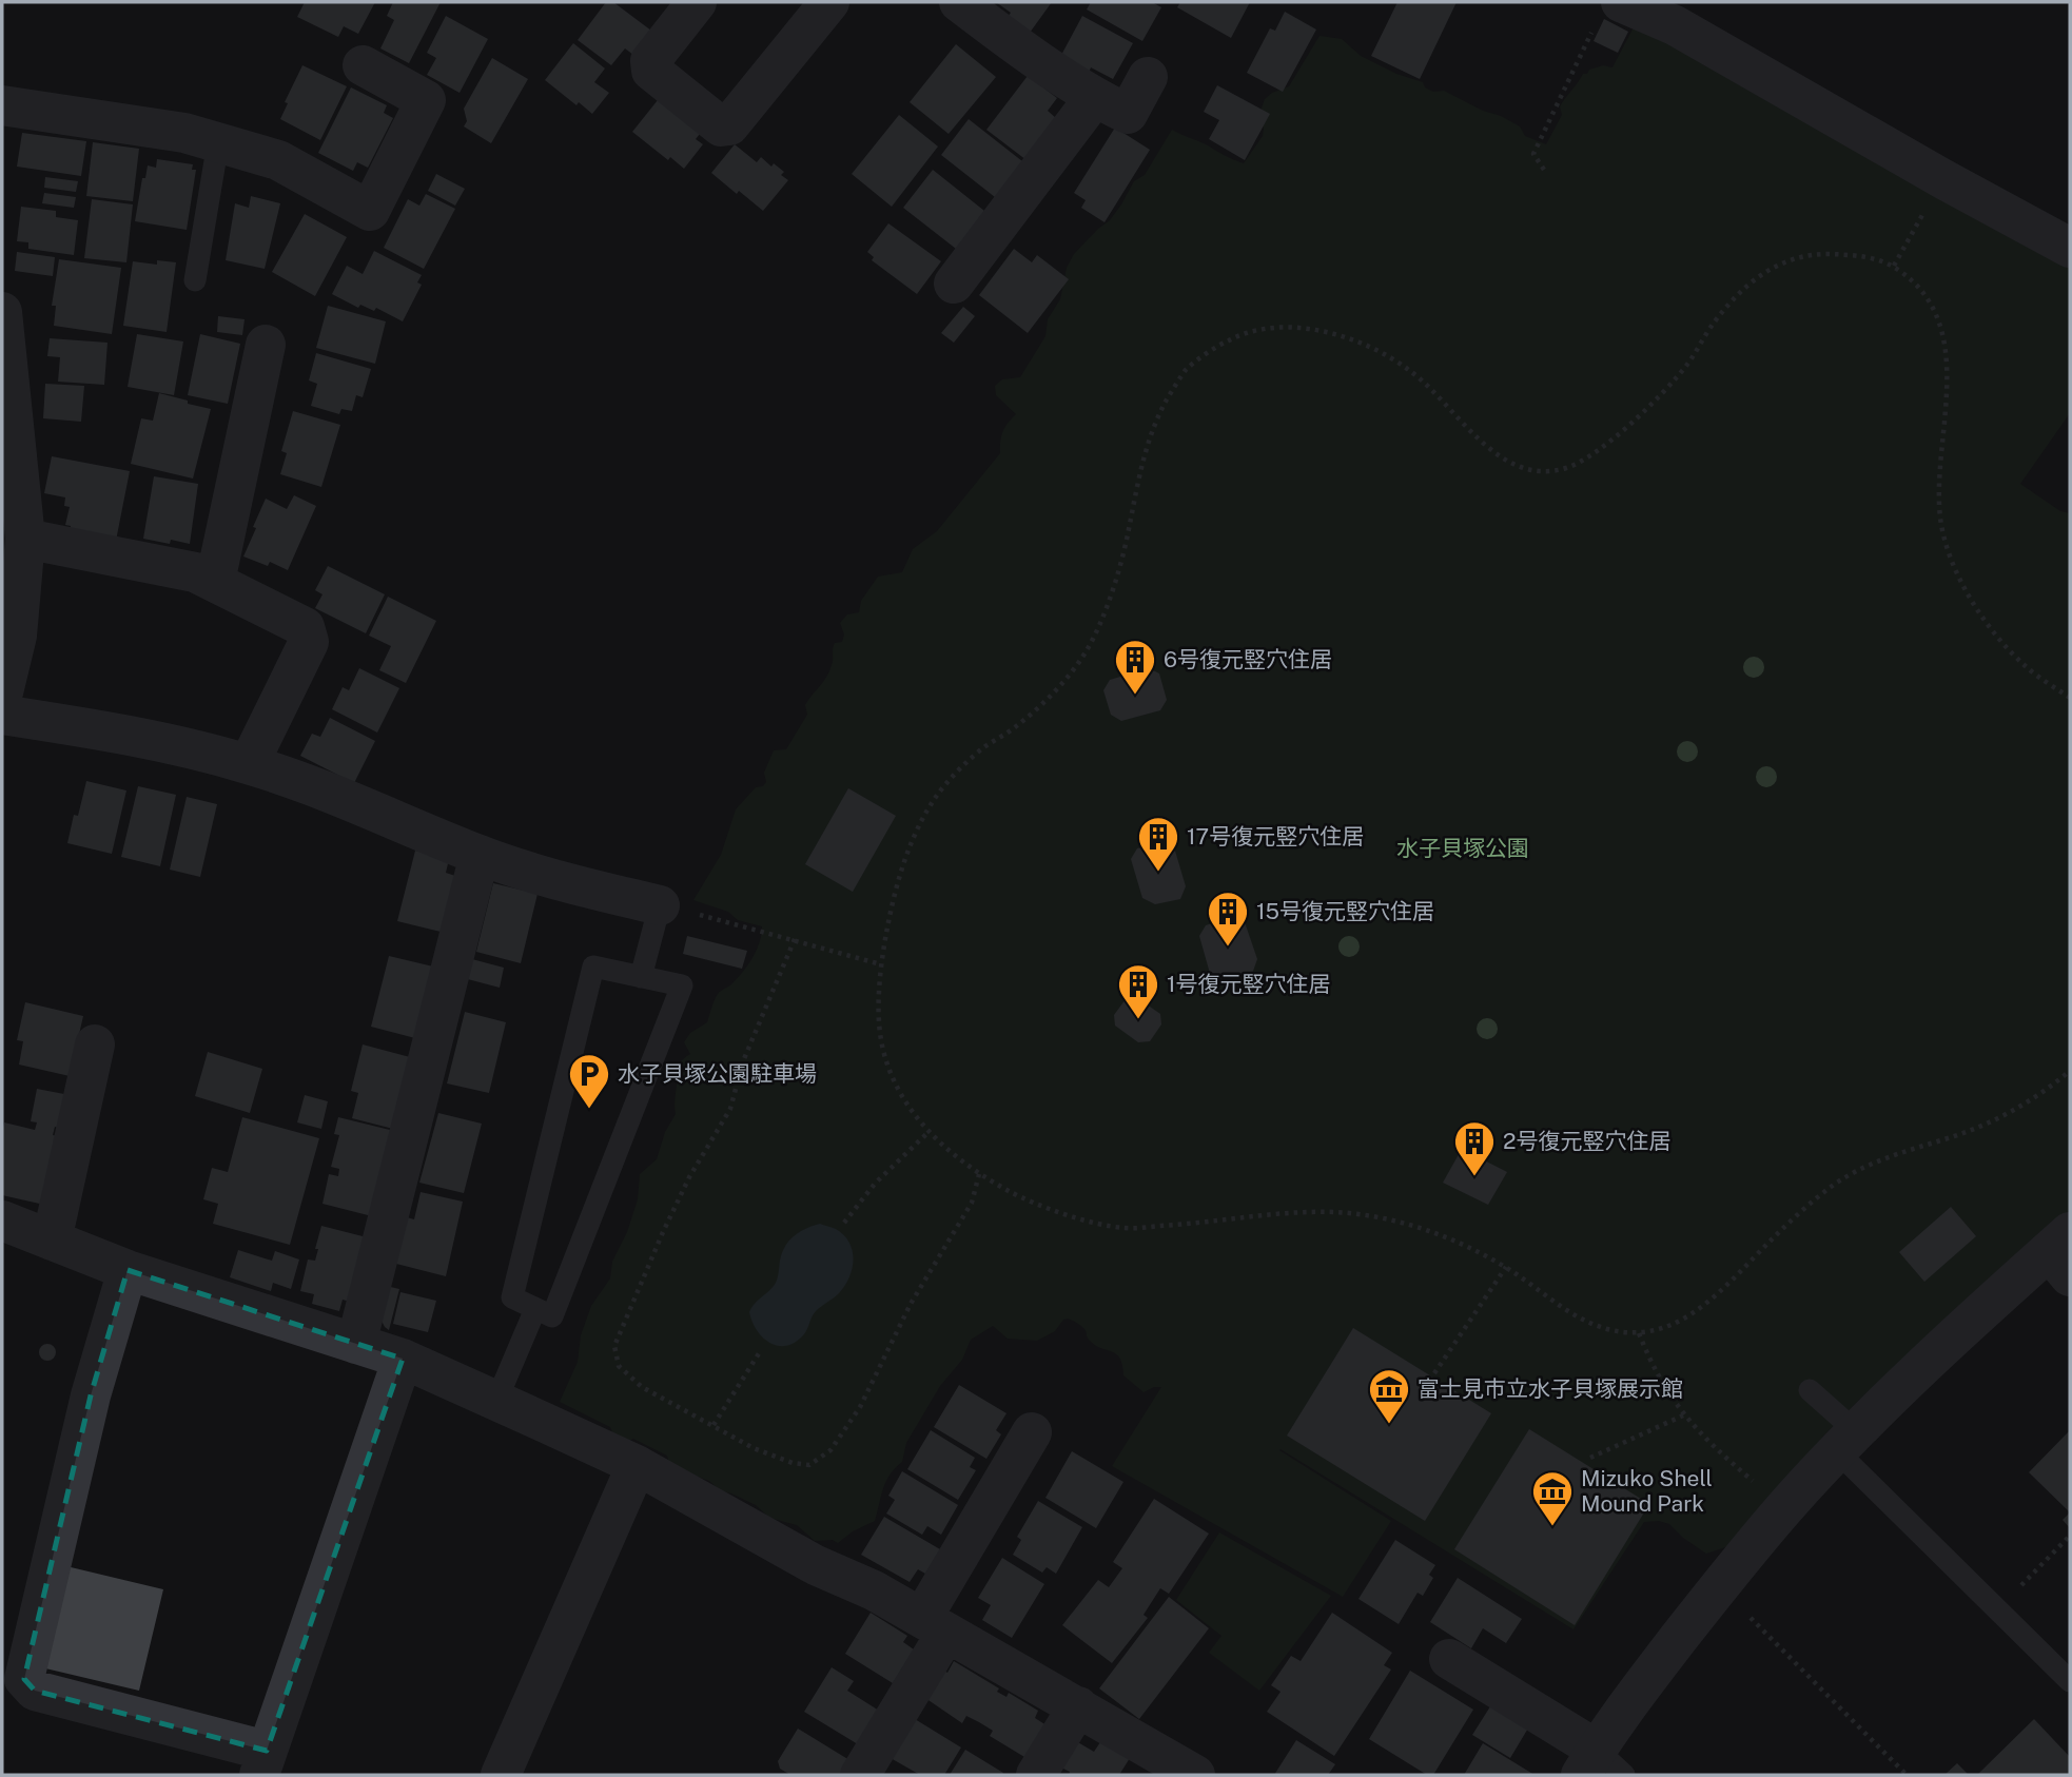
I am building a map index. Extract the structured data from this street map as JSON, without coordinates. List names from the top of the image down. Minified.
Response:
{"parks":["水子貝塚公園"],"places":{"building":["6号復元竪穴住居","17号復元竪穴住居","15号復元竪穴住居","1号復元竪穴住居","2号復元竪穴住居"],"parking":["水子貝塚公園駐車場"],"museum":["富士見市立水子貝塚展示館","Mizuko Shell Mound Park"]}}
